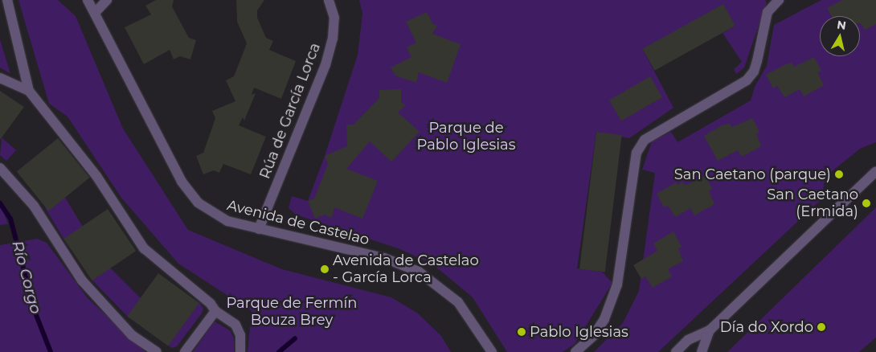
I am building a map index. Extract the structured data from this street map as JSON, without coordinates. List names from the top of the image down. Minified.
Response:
{"streets":{"street":["Rúa de García Lorca","Avenida de Castelao"]},"crossings":[["Rúa de García Lorca","Avenida de Castelao"]],"water":["Río Corgo"],"parks":["Parque de Pablo Iglesias","Parque de Fermín Bouza Brey"],"places":["San Caetano (parque)","San Caetano (Ermida)","Avenida de Castelao - García Lorca","Día do Xordo","Pablo Iglesias"],"north":"top"}
